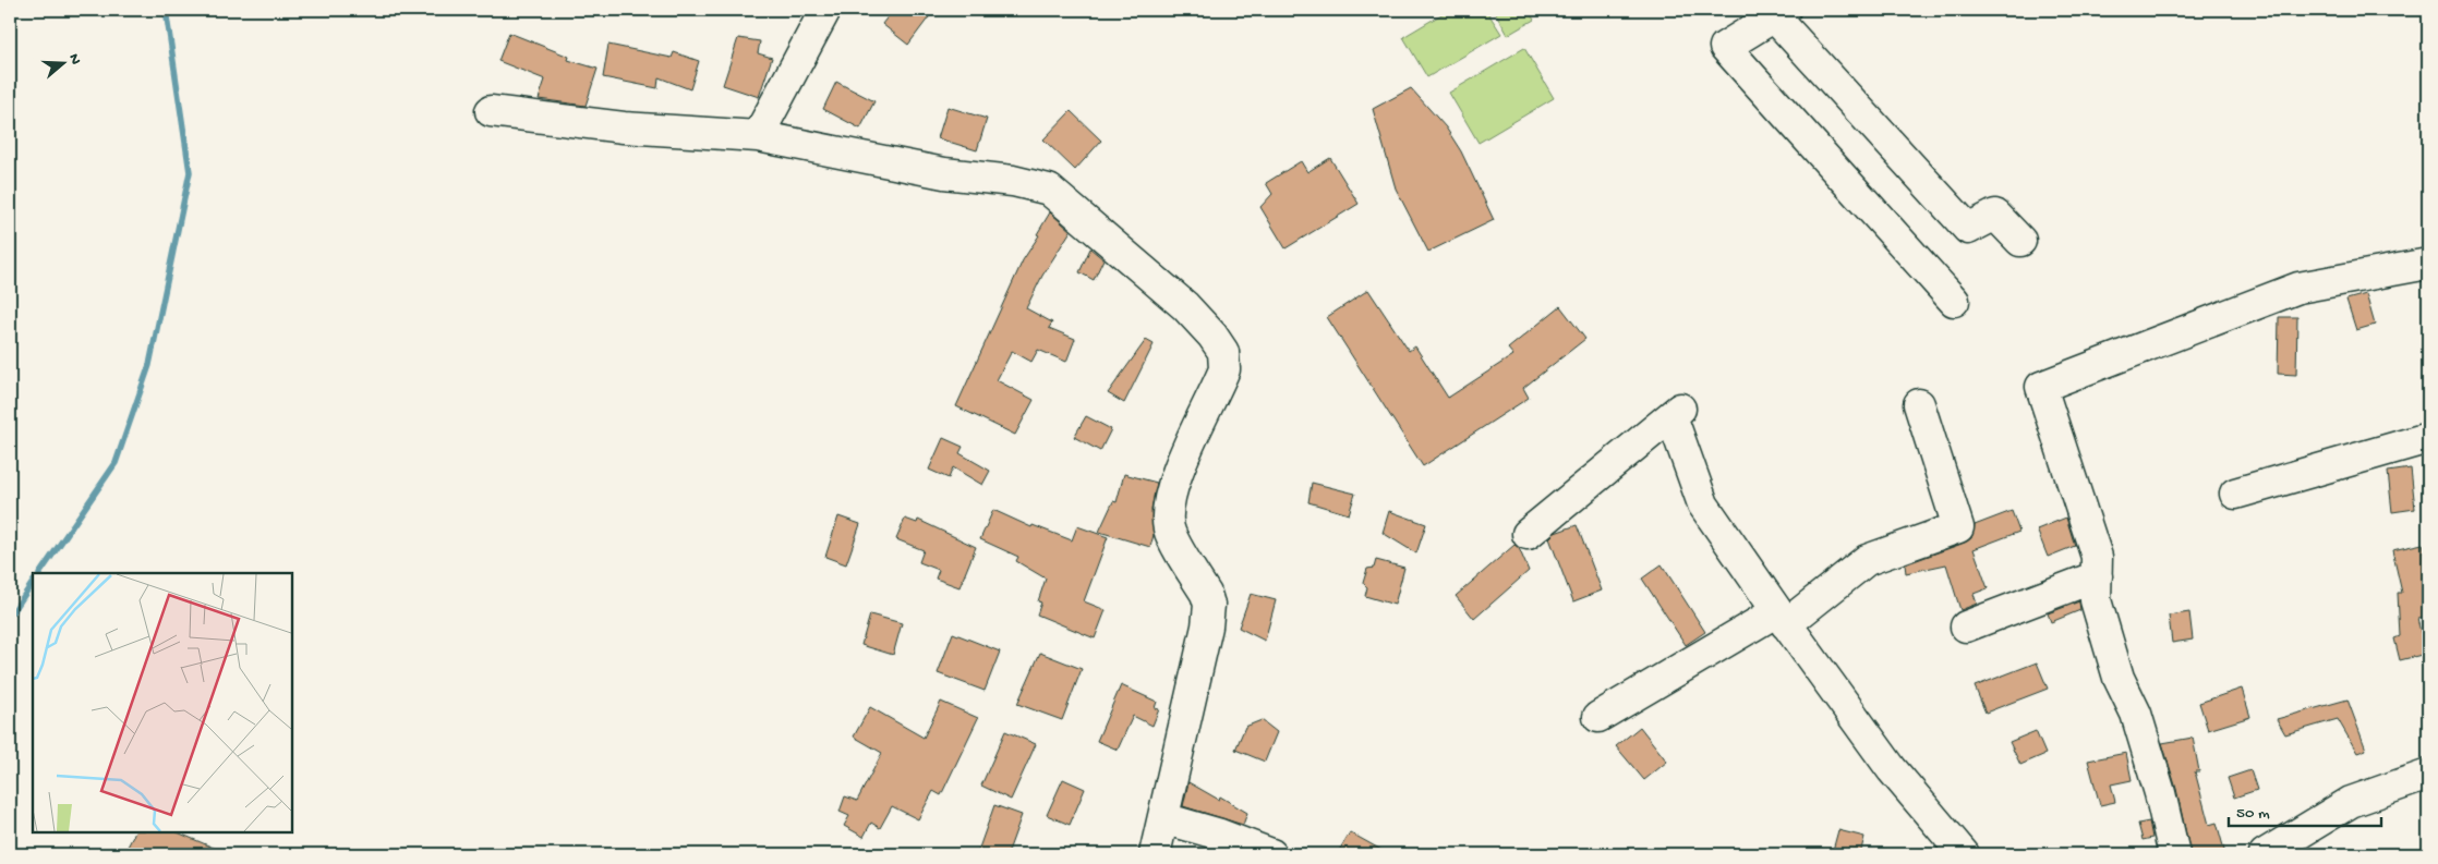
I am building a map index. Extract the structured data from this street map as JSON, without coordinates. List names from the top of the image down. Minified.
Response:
{"scale_bar":"50 m","north":"right"}
